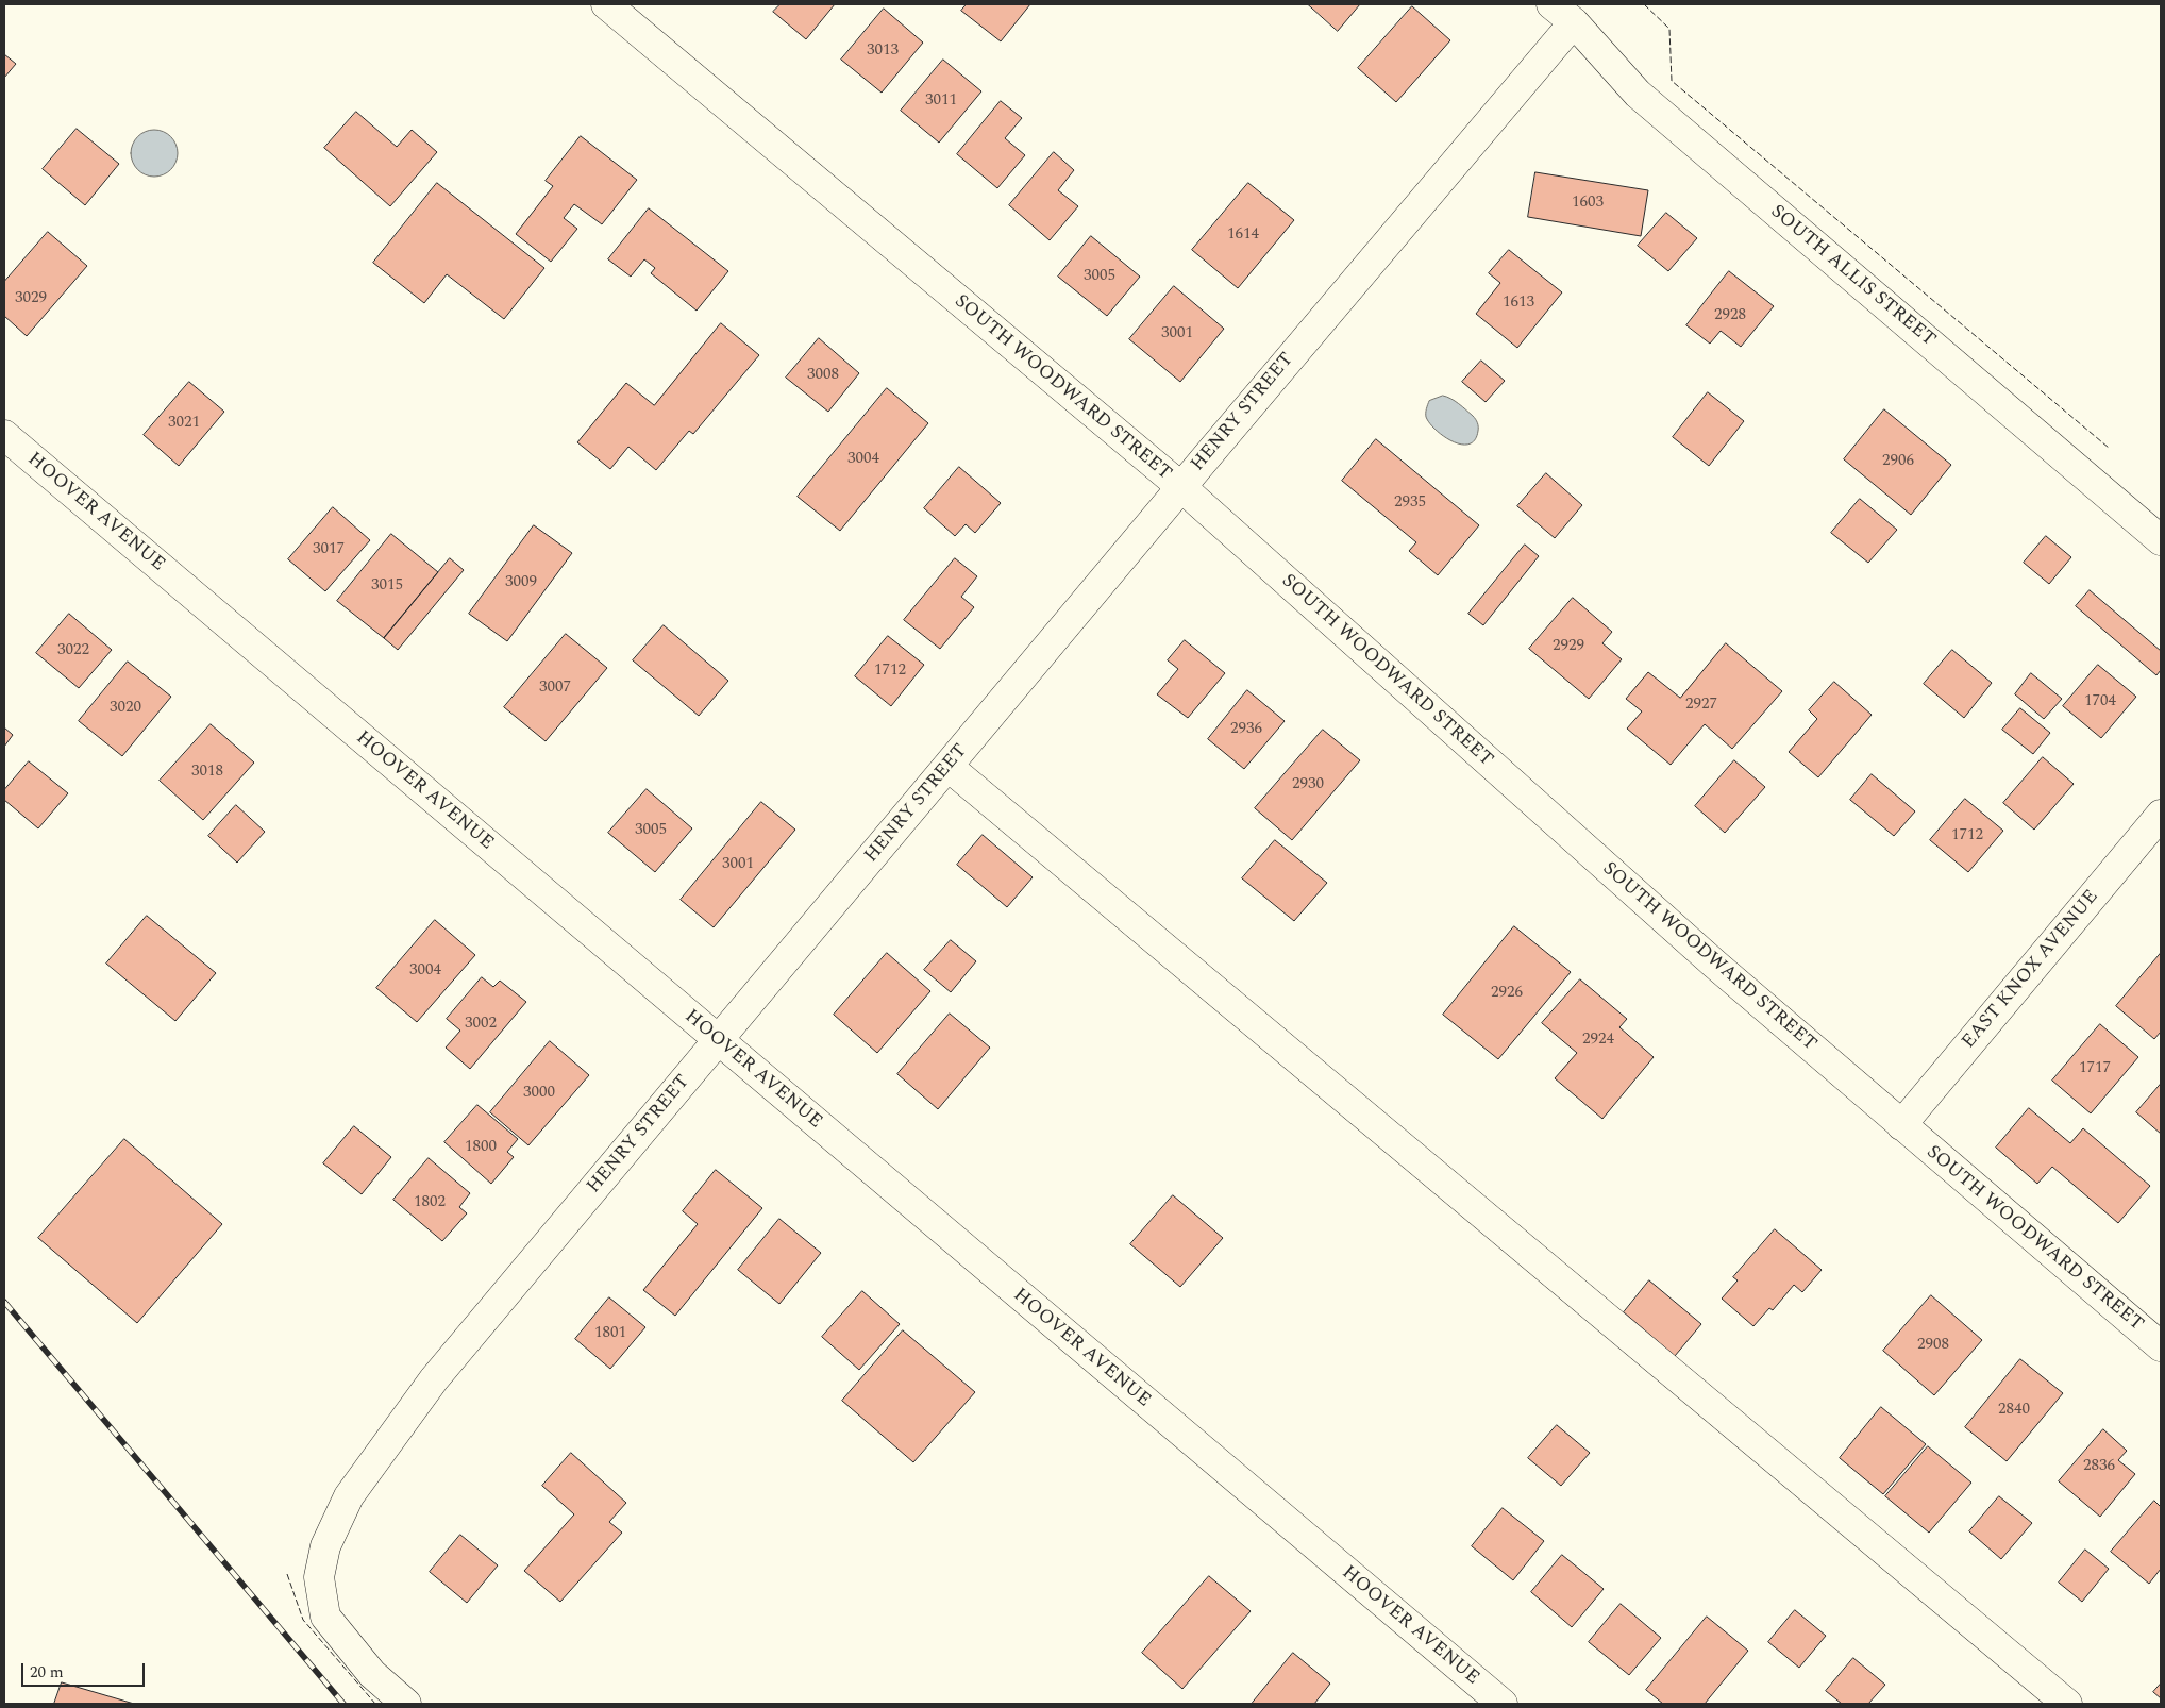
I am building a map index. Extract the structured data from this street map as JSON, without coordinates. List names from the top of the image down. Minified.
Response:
{"streets":{"street":["SOUTH ALLIS STREET","SOUTH WOODWARD STREET","HENRY STREET","HOOVER AVENUE","EAST KNOX AVENUE"]},"crossings":[["SOUTH ALLIS STREET","HENRY STREET"],["SOUTH WOODWARD STREET","HENRY STREET"],["SOUTH WOODWARD STREET","EAST KNOX AVENUE"],["HENRY STREET","HOOVER AVENUE"]],"house_numbers":["3013","3011","1603","1614","3005","3029","1613","2928","3001","3008","3021","3004","2906","2935","3017","3009","3015","2929","3022","1712","3007","1704","2927","3020","2936","3018","2930","3005","1712","3001","3004","2926","3002","2924","1717","3000","1800","1802","1801","2908","2840","2836"],"scale_bar":"20 m"}
